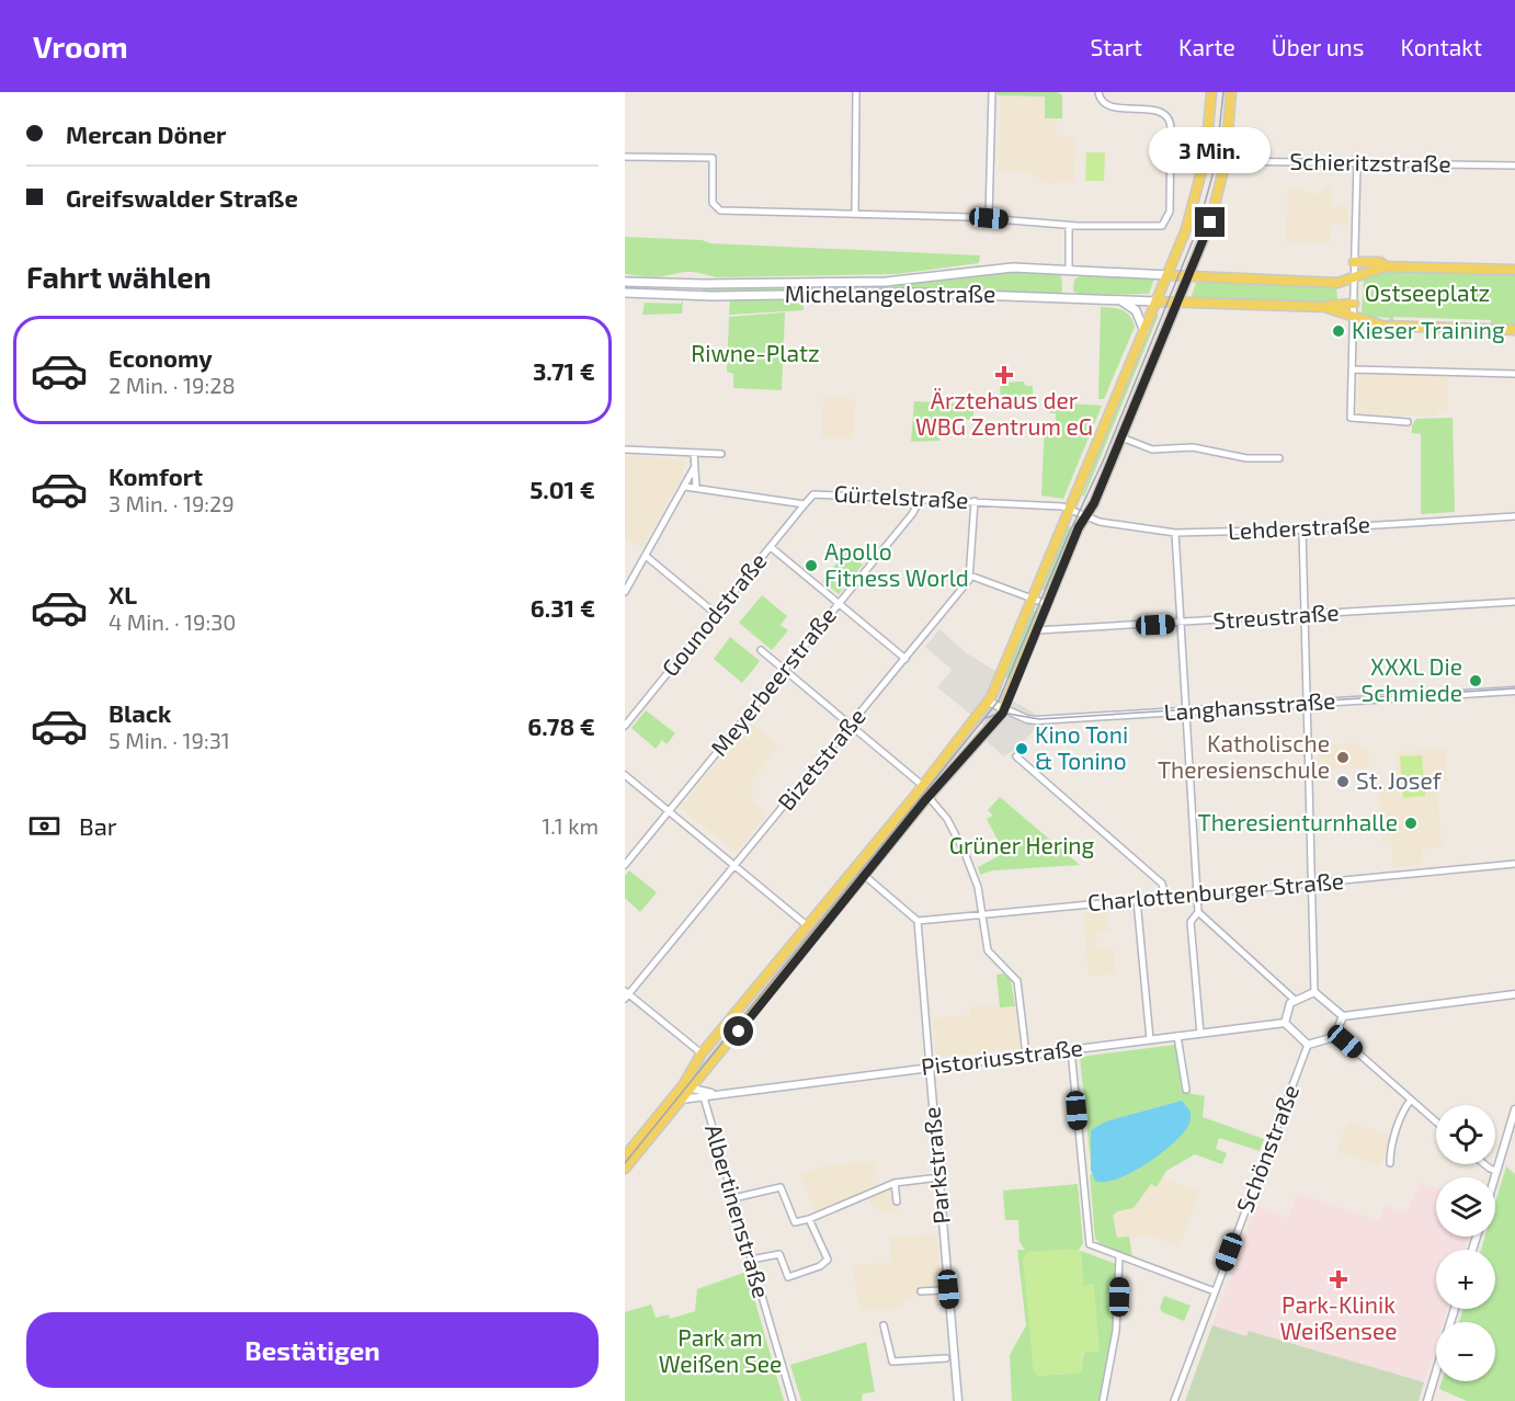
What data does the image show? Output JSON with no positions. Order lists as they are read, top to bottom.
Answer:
{
  "streets": {
    "main road": ["Michelangelostraße"],
    "street": [
      "Schieritzstraße",
      "Gürtelstraße",
      "Lehderstraße",
      "Gounodstraße",
      "Streustraße",
      "Meyerbeerstraße",
      "Langhansstraße",
      "Bizetstraße",
      "Charlottenburger Straße",
      "Pistoriusstraße",
      "Schönstraße",
      "Parkstraße",
      "Albertinenstraße"
    ]
  },
  "crossings": [
    ["Gürtelstraße", "Lehderstraße"],
    ["Gürtelstraße", "Gounodstraße"],
    ["Gürtelstraße", "Meyerbeerstraße"],
    ["Charlottenburger Straße", "Parkstraße"],
    ["Pistoriusstraße", "Schönstraße"],
    ["Pistoriusstraße", "Parkstraße"],
    ["Pistoriusstraße", "Albertinenstraße"]
  ],
  "parks": [
    "Ostseeplatz",
    "Riwne-Platz",
    "Grüner Hering",
    "Park am Weißen See"
  ],
  "places": {
    "other": [
      "Kieser Training",
      "Apollo Fitness World",
      "XXXL Die Schmiede",
      "Kino Toni & Tonino",
      "Katholische Theresienschule",
      "St. Josef",
      "Theresienturnhalle"
    ],
    "health": ["Ärztehaus der WBG Zentrum eG", "Park-Klinik Weißensee"]
  },
  "page": {
    "header": "Vroom",
    "nav": [
      "Start",
      "Karte",
      "Über uns",
      "Kontakt"
    ],
    "banner": ["Mercan Döner", "Greifswalder Straße"],
    "bubble": "3 Min.",
    "heading": "Fahrt wählen",
    "list": [
      {
        "name": "Economy",
        "note": "2 Min. · 19:28",
        "value": "3.71 €"
      },
      {
        "name": "Komfort",
        "note": "3 Min. · 19:29",
        "value": "5.01 €"
      },
      {
        "name": "XL",
        "note": "4 Min. · 19:30",
        "value": "6.31 €"
      },
      {
        "name": "Black",
        "note": "5 Min. · 19:31",
        "value": "6.78 €"
      }
    ],
    "pay": ["Bar", "1.1 km"],
    "map_buttons": ["+", "−"],
    "buttons": "Bestätigen"
  }
}
